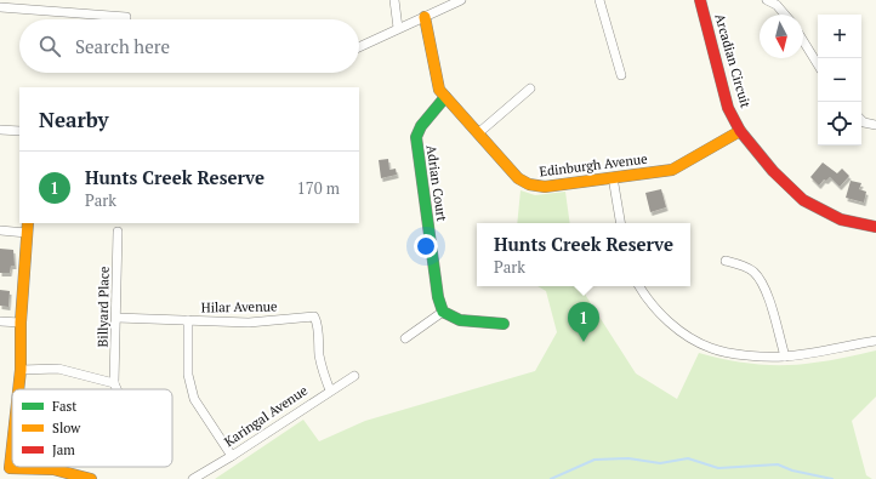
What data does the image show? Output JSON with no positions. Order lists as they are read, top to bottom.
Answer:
{
  "streets": {
    "street": [
      "Arcadian Circuit",
      "Edinburgh Avenue",
      "Adrian Court",
      "Billyard Place",
      "Hilar Avenue",
      "Karingal Avenue"
    ]
  },
  "crossings": [
    ["Arcadian Circuit", "Edinburgh Avenue"],
    ["Edinburgh Avenue", "Adrian Court"],
    ["Billyard Place", "Hilar Avenue"],
    ["Hilar Avenue", "Karingal Avenue"]
  ],
  "legend": ["Fast", "Slow", "Jam"],
  "north": "bottom",
  "page": {
    "map_buttons": ["+", "−"],
    "search": "Search here",
    "heading": "Nearby",
    "list": [
      {
        "mark": "1",
        "name": "Hunts Creek Reserve",
        "note": "Park",
        "value": "170 m"
      }
    ],
    "popup": ["Hunts Creek Reserve", "Park"],
    "pins": "1"
  }
}
